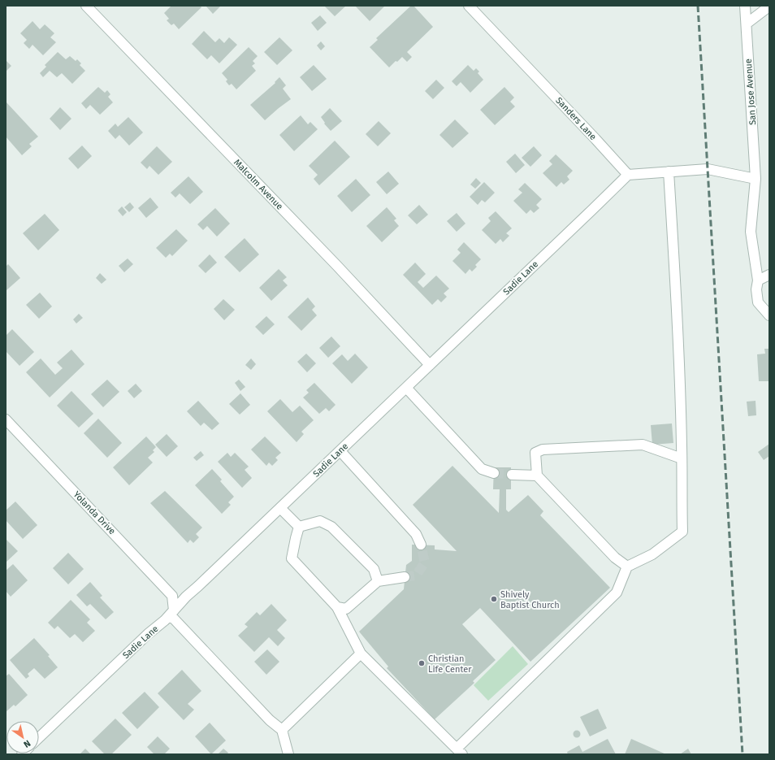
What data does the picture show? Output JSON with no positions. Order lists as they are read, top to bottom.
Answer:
{
  "streets": {
    "street": [
      "San Jose Avenue",
      "Sanders Lane",
      "Malcolm Avenue",
      "Sadie Lane",
      "Yolanda Drive"
    ]
  },
  "crossings": [
    ["Sanders Lane", "Sadie Lane"],
    ["Malcolm Avenue", "Sadie Lane"],
    ["Sadie Lane", "Yolanda Drive"]
  ],
  "places": ["Shively Baptist Church", "Christian Life Center"],
  "north": "bottom right"
}
